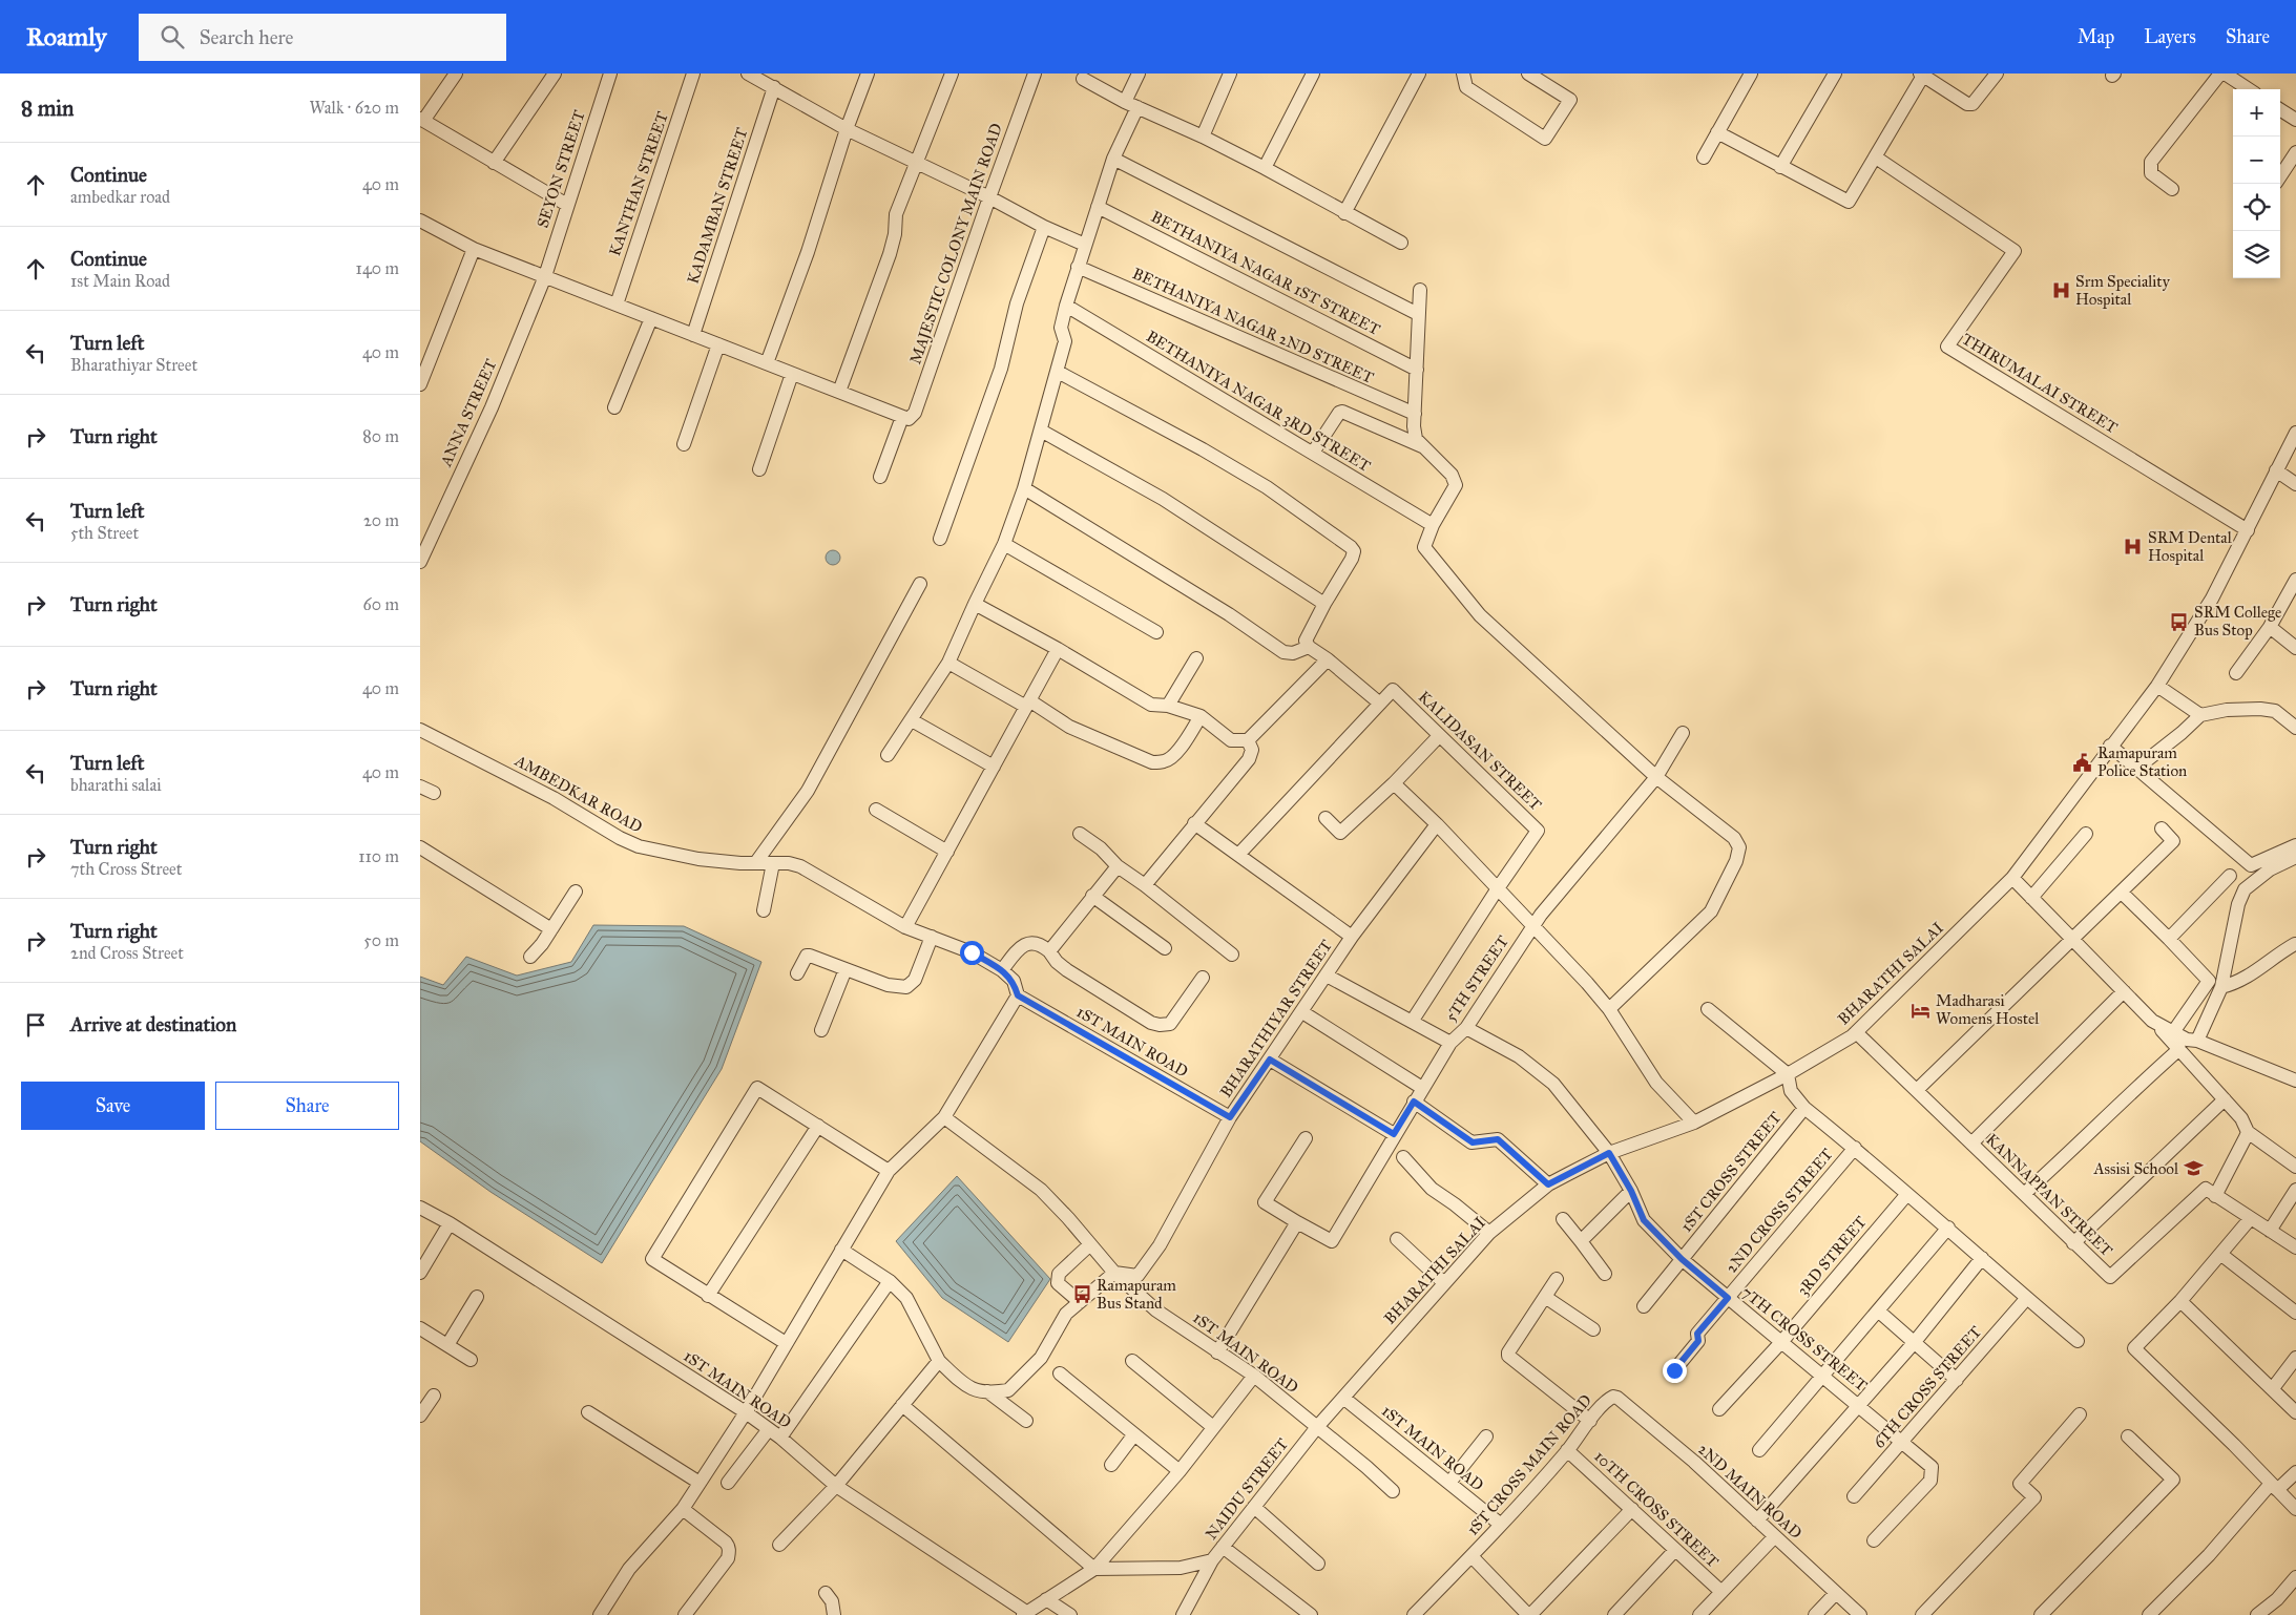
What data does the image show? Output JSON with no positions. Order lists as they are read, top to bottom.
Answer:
{
  "streets": {
    "street": [
      "SEYON STREET",
      "KANTHAN STREET",
      "KADAMBAN STREET",
      "MAJESTIC COLONY MAIN ROAD",
      "BETHANIYA NAGAR 1ST STREET",
      "BETHANIYA NAGAR 2ND STREET",
      "THIRUMALAI STREET",
      "BETHANIYA NAGAR 3RD STREET",
      "ANNA STREET",
      "KALIDASAN STREET",
      "AMBEDKAR ROAD",
      "BHARATHI SALAI",
      "5TH STREET",
      "BHARATHIYAR STREET",
      "1ST MAIN ROAD",
      "1ST CROSS STREET",
      "KANNAPPAN STREET",
      "2ND CROSS STREET",
      "3RD STREET",
      "7TH CROSS STREET",
      "6TH CROSS STREET",
      "1ST CROSS MAIN ROAD",
      "NAIDU STREET",
      "2ND MAIN ROAD",
      "10TH CROSS STREET"
    ]
  },
  "crossings": [
    ["SEYON STREET", "ANNA STREET"],
    ["THIRUMALAI STREET", "BHARATHI SALAI"],
    ["AMBEDKAR ROAD", "1ST MAIN ROAD"],
    ["BHARATHI SALAI", "1ST MAIN ROAD"],
    ["BHARATHI SALAI", "KANNAPPAN STREET"],
    ["BHARATHI SALAI", "7TH CROSS STREET"],
    ["BHARATHI SALAI", "NAIDU STREET"],
    ["5TH STREET", "7TH CROSS STREET"],
    ["BHARATHIYAR STREET", "1ST MAIN ROAD"],
    ["1ST MAIN ROAD", "1ST CROSS MAIN ROAD"],
    ["1ST MAIN ROAD", "NAIDU STREET"],
    ["1ST CROSS STREET", "7TH CROSS STREET"],
    ["2ND CROSS STREET", "7TH CROSS STREET"],
    ["3RD STREET", "7TH CROSS STREET"],
    ["7TH CROSS STREET", "6TH CROSS STREET"],
    ["1ST CROSS MAIN ROAD", "2ND MAIN ROAD"],
    ["1ST CROSS MAIN ROAD", "10TH CROSS STREET"]
  ],
  "places": {
    "hospital": ["Srm Speciality Hospital", "SRM Dental Hospital"],
    "bus stop": ["SRM College Bus Stop", "Ramapuram Bus Stand"],
    "public building": ["Ramapuram Police Station"],
    "hotel": ["Madharasi Womens Hostel"],
    "school or university": ["Assisi School"]
  },
  "page": {
    "header": "Roamly",
    "search": "Search here",
    "nav": ["Map", "Layers", "Share"],
    "heading": ["8 min", "Walk · 620 m"],
    "map_buttons": ["+", "−"],
    "list": [
      ["Continue", "ambedkar road", "40 m"],
      ["Continue", "1st Main Road", "140 m"],
      ["Turn left", "Bharathiyar Street", "40 m"],
      ["Turn right", "80 m"],
      ["Turn left", "5th Street", "20 m"],
      ["Turn right", "60 m"],
      ["Turn right", "40 m"],
      ["Turn left", "bharathi salai", "40 m"],
      ["Turn right", "7th Cross Street", "110 m"],
      ["Turn right", "2nd Cross Street", "50 m"],
      "Arrive at destination"
    ],
    "buttons": ["Save", "Share"]
  }
}
